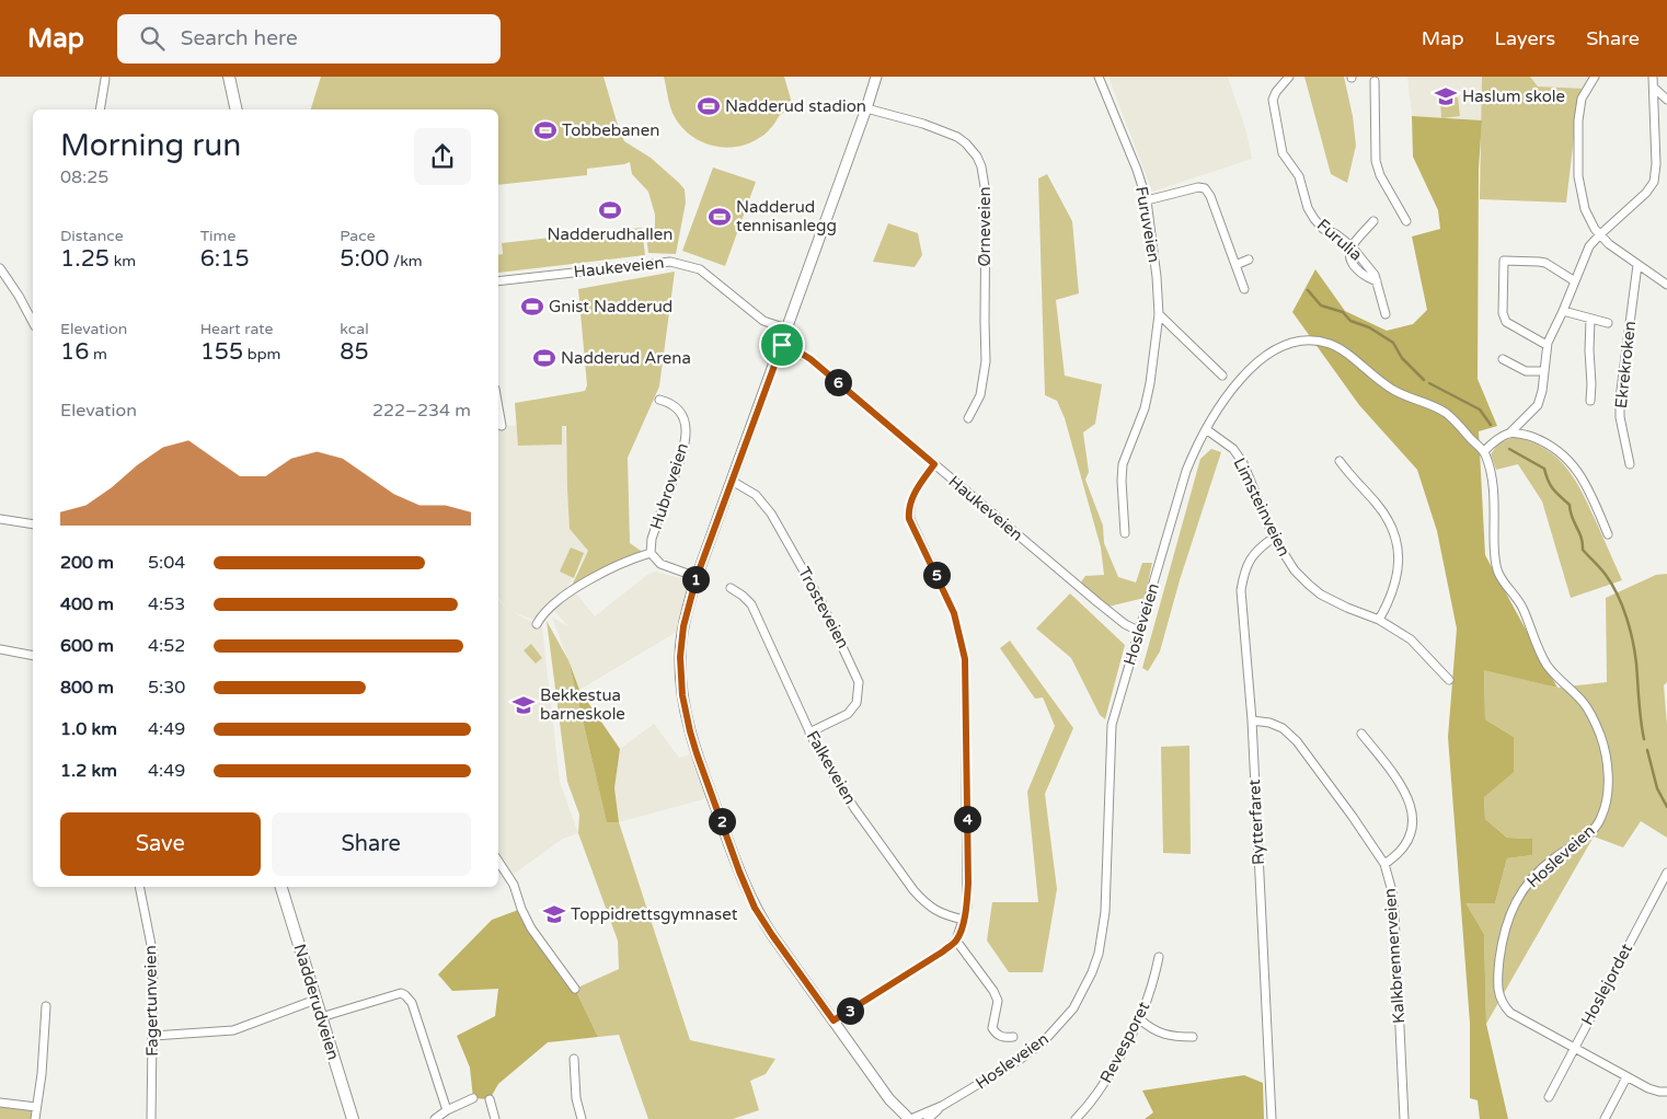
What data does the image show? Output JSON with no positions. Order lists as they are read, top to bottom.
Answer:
{
  "streets": {
    "main road": ["Nadderudveien"],
    "street": [
      "Furuveien",
      "Ørneveien",
      "Furulia",
      "Haukeveien",
      "Ekrekroken",
      "Hubroveien",
      "Limsteinveien",
      "Trosteveien",
      "Hosleveien",
      "Falkeveien",
      "Rytterfaret",
      "Kalkbrennerveien",
      "Hoslejordet",
      "Fagertunveien",
      "Revesporet"
    ]
  },
  "crossings": [
    ["Haukeveien", "Hosleveien"],
    ["Limsteinveien", "Hosleveien"],
    ["Limsteinveien", "Rytterfaret"],
    ["Trosteveien", "Falkeveien"],
    ["Hosleveien", "Hoslejordet"],
    ["Rytterfaret", "Kalkbrennerveien"]
  ],
  "places": {
    "school or university": ["Haslum skole", "Bekkestua barneskole", "Toppidrettsgymnaset"],
    "sports": [
      "Nadderud stadion",
      "Tobbebanen",
      "Nadderudhallen",
      "Nadderud tennisanlegg",
      "Gnist Nadderud",
      "Nadderud Arena"
    ]
  },
  "page": {
    "header": "Map",
    "search": "Search here",
    "nav": ["Map", "Layers", "Share"],
    "heading": ["Morning run", "08:25"],
    "stats": [
      ["Distance", "1.25 km"],
      ["Time", "6:15"],
      ["Pace", "5:00 /km"],
      ["Elevation", "16 m"],
      ["Heart rate", "155 bpm"],
      ["kcal", "85"]
    ],
    "pins": [
      "6",
      "5",
      "1",
      "4",
      "2",
      "3"
    ],
    "chart": ["Elevation", "222–234 m"],
    "list": [
      {
        "name": "200 m",
        "note": "5:04"
      },
      {
        "name": "400 m",
        "note": "4:53"
      },
      {
        "name": "600 m",
        "note": "4:52"
      },
      {
        "name": "800 m",
        "note": "5:30"
      },
      {
        "name": "1.0 km",
        "note": "4:49"
      },
      {
        "name": "1.2 km",
        "note": "4:49"
      }
    ],
    "buttons": ["Save", "Share"]
  }
}
